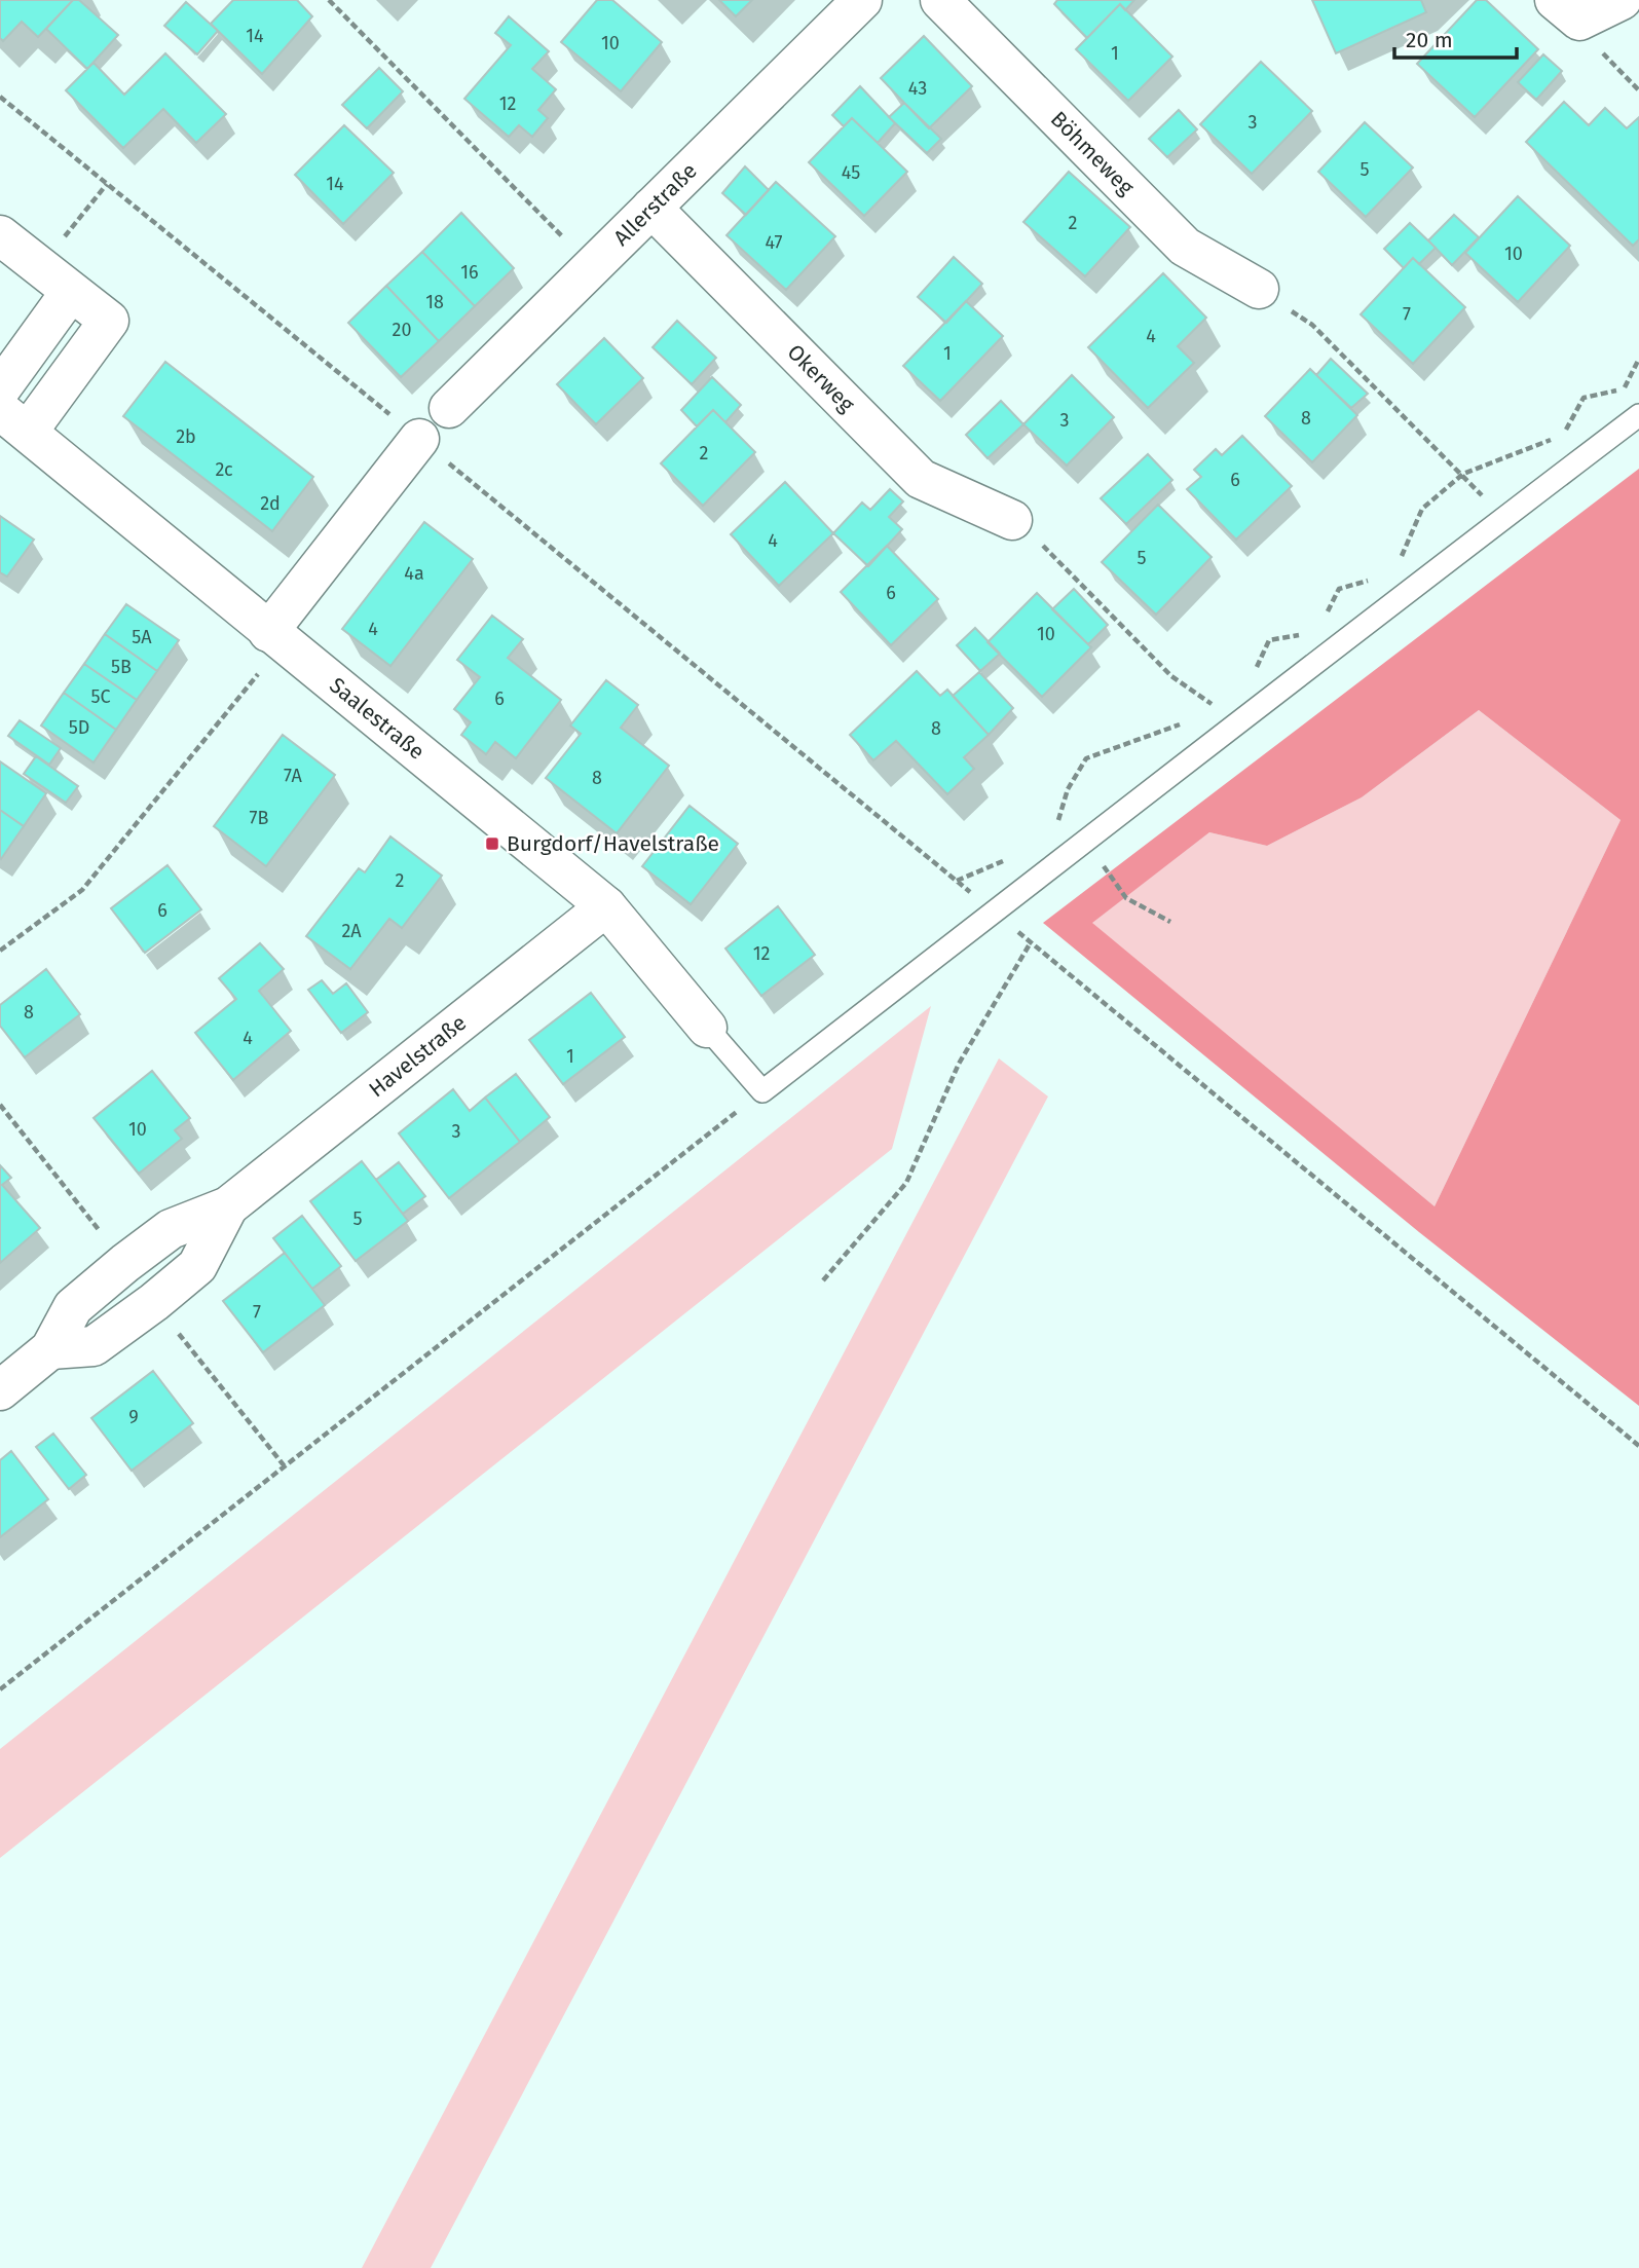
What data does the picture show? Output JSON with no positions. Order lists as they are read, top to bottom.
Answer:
{
  "streets": {
    "street": [
      "Böhmeweg",
      "Allerstraße",
      "Okerweg",
      "Saalestraße",
      "Havelstraße"
    ]
  },
  "crossings": [
    ["Allerstraße", "Okerweg"],
    ["Saalestraße", "Havelstraße"]
  ],
  "places": {
    "transit": ["Burgdorf/Havelstraße"]
  },
  "house_numbers": [
    "14",
    "10",
    "1",
    "43",
    "12",
    "3",
    "5",
    "45",
    "14",
    "2",
    "47",
    "10",
    "16",
    "18",
    "7",
    "20",
    "4",
    "1",
    "8",
    "3",
    "2b",
    "2",
    "2c",
    "6",
    "2d",
    "4",
    "5",
    "4a",
    "6",
    "4",
    "10",
    "5A",
    "5B",
    "5C",
    "6",
    "5D",
    "8",
    "7A",
    "8",
    "7B",
    "2",
    "6",
    "2A",
    "12",
    "8",
    "4",
    "1",
    "10",
    "3",
    "5",
    "7",
    "9"
  ],
  "scale_bar": "20 m"
}
